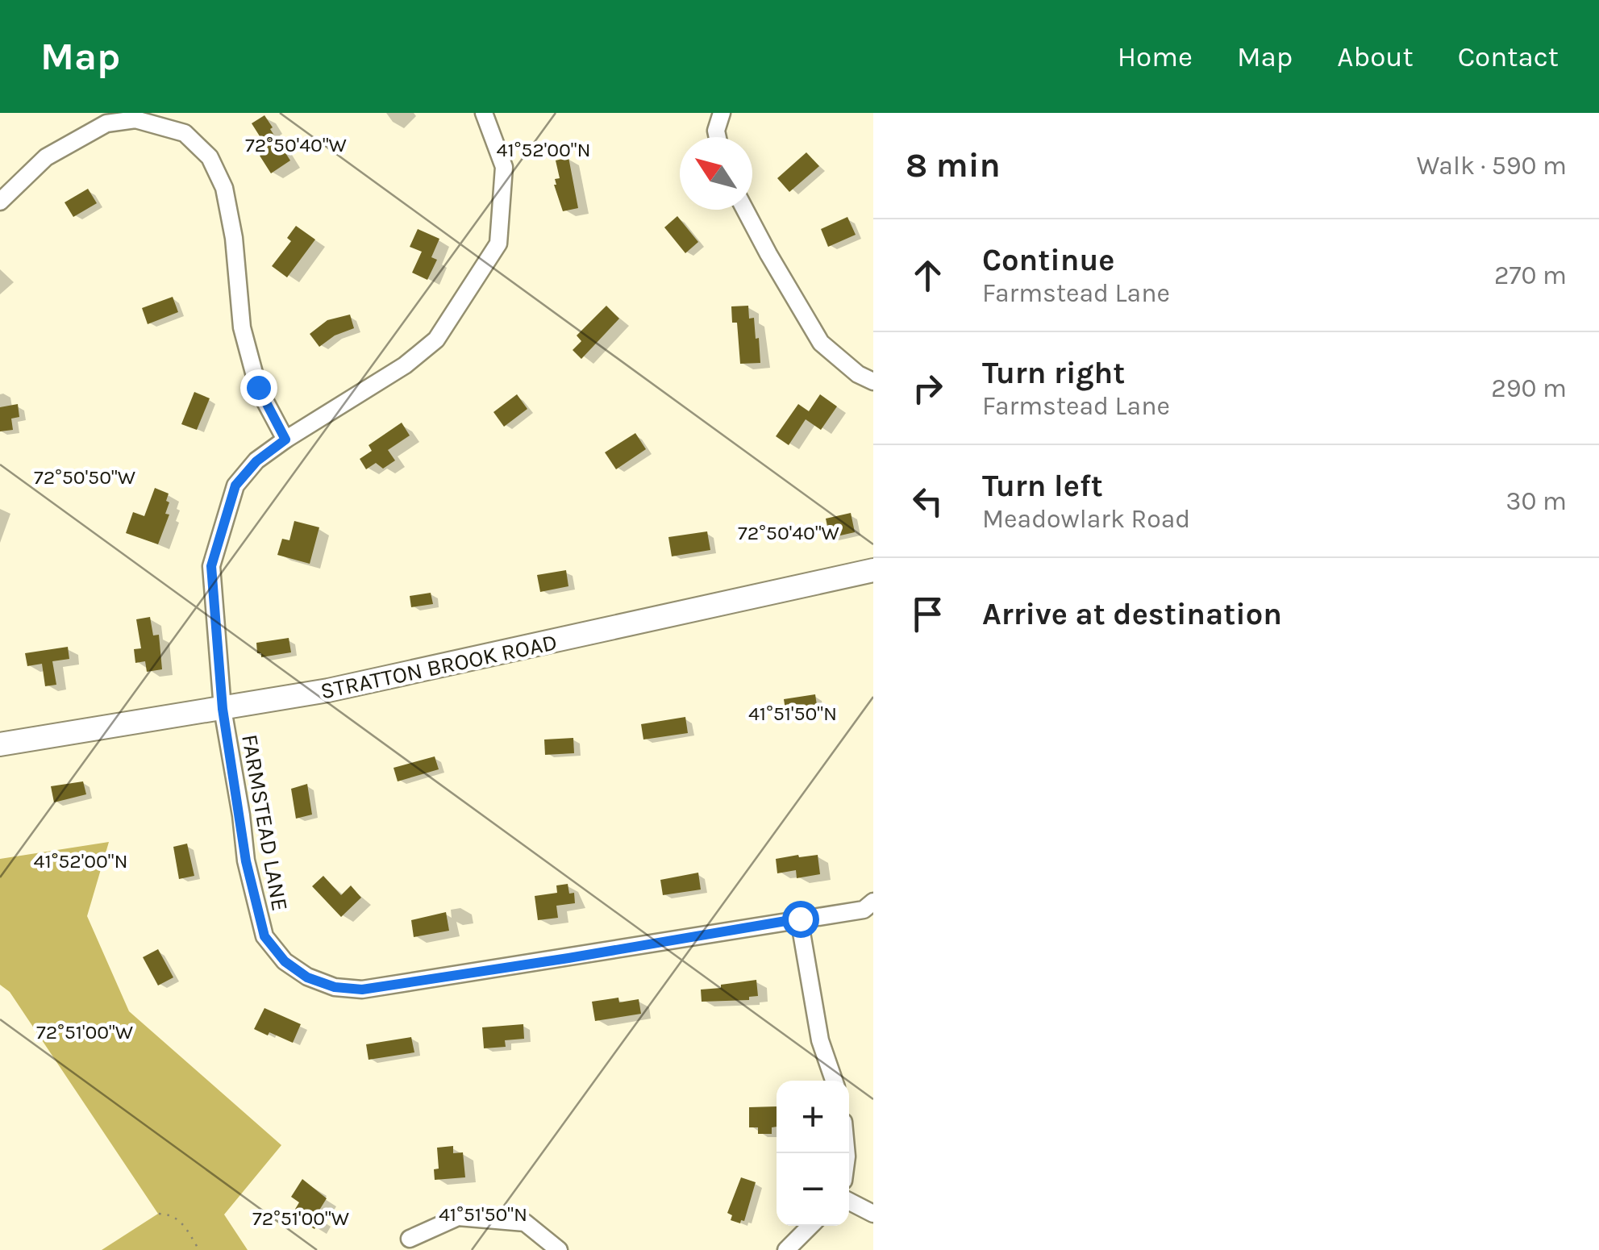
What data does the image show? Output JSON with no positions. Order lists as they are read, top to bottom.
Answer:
{
  "streets": {
    "street": ["STRATTON BROOK ROAD", "FARMSTEAD LANE"]
  },
  "crossings": [
    ["STRATTON BROOK ROAD", "FARMSTEAD LANE"]
  ],
  "north": "top left",
  "page": {
    "header": "Map",
    "nav": [
      "Home",
      "Map",
      "About",
      "Contact"
    ],
    "heading": ["8 min", "Walk · 590 m"],
    "list": [
      ["Continue", "Farmstead Lane", "270 m"],
      ["Turn right", "Farmstead Lane", "290 m"],
      ["Turn left", "Meadowlark Road", "30 m"],
      "Arrive at destination"
    ],
    "map_buttons": ["+", "−"]
  },
  "coordinates": [
    "72°50'40\"W",
    "41°52'00\"N",
    "72°50'50\"W",
    "41°51'50\"N",
    "72°51'00\"W"
  ]
}
